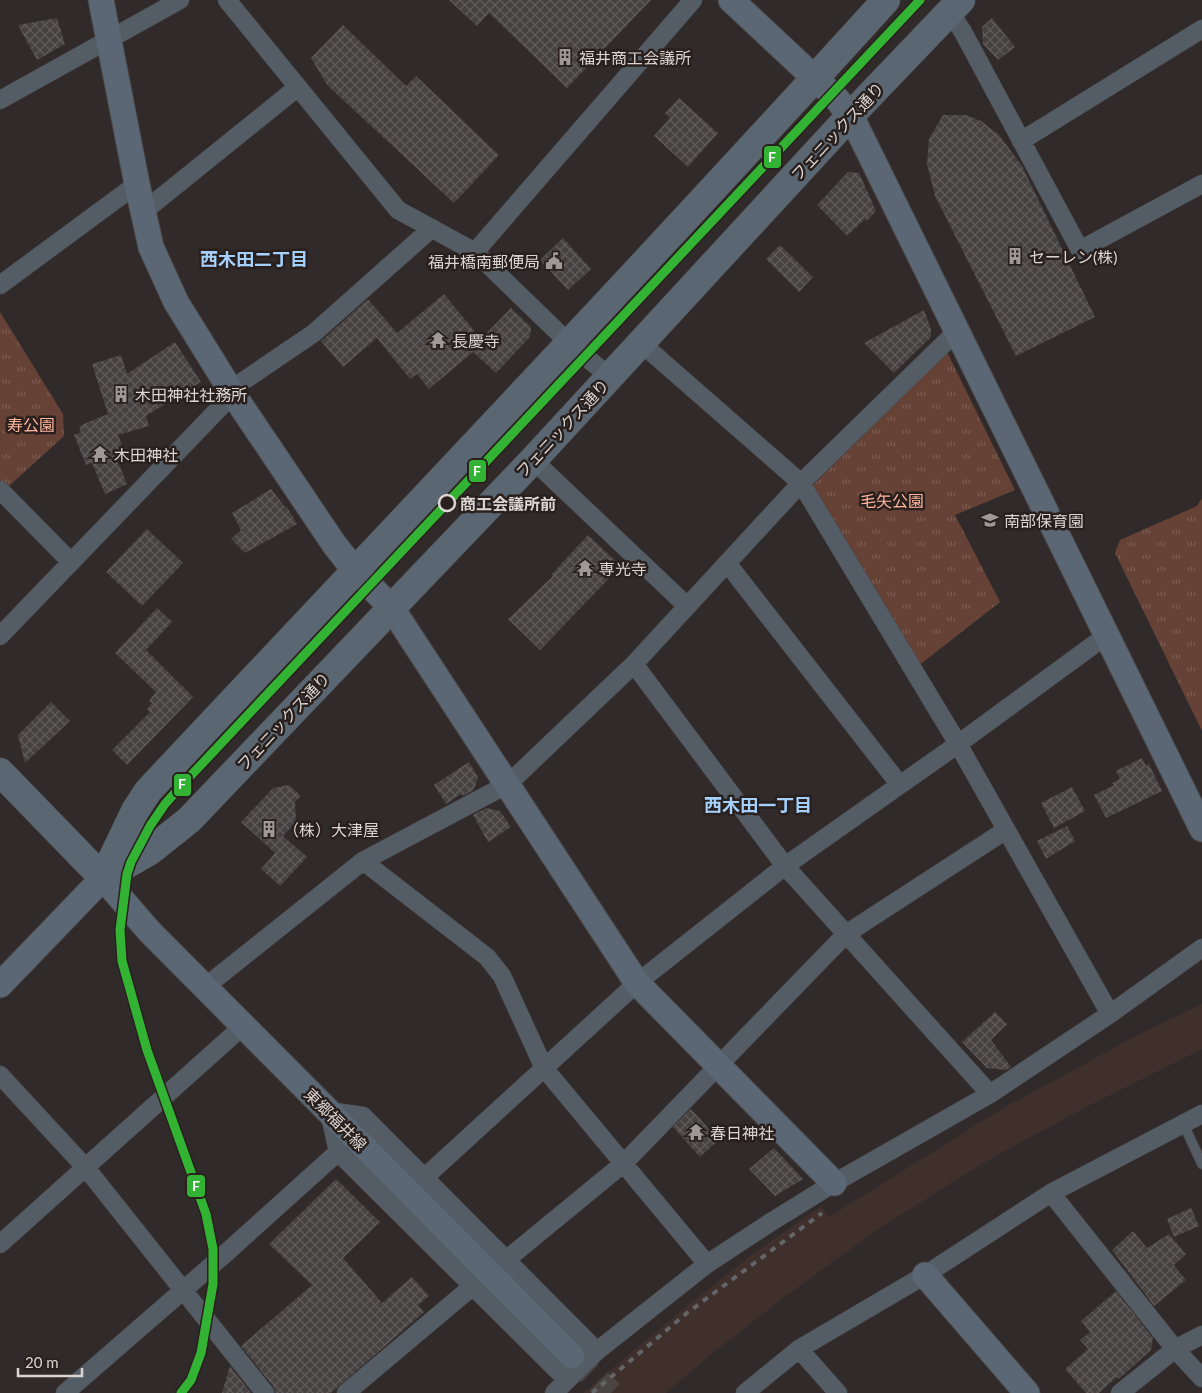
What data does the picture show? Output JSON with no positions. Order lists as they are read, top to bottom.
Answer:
{
  "streets": {
    "main road": ["フェニックス通り"],
    "street": ["東郷福井線"]
  },
  "crossings": [
    ["フェニックス通り", "東郷福井線"]
  ],
  "districts": ["西木田二丁目", "西木田一丁目"],
  "parks": ["寿公園", "毛矢公園"],
  "places": {
    "building": [
      "福井商工会議所",
      "セーレン(株)",
      "木田神社社務所",
      "（株）大津屋"
    ],
    "public building": ["福井橋南郵便局"],
    "temple": [
      "長慶寺",
      "木田神社",
      "専光寺",
      "春日神社"
    ],
    "other": ["商工会議所前"],
    "school or university": ["南部保育園"]
  },
  "lines": ["transit line F"],
  "scale_bar": "20 m"
}
